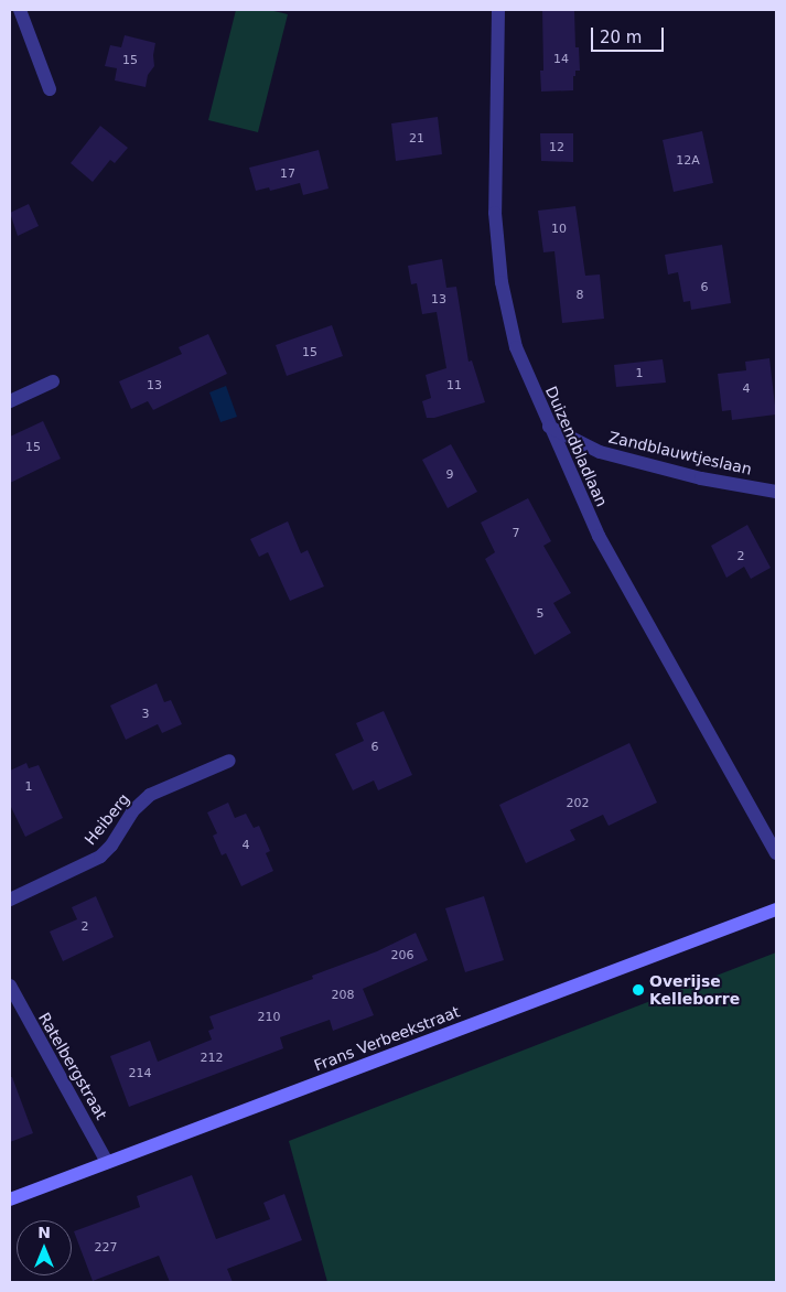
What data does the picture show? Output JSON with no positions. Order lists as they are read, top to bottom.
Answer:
{
  "streets": {
    "main road": ["Frans Verbeekstraat"],
    "street": [
      "Duizendbladlaan",
      "Zandblauwtjeslaan",
      "Heiberg",
      "Ratelbergstraat"
    ]
  },
  "crossings": [
    ["Duizendbladlaan", "Zandblauwtjeslaan"],
    ["Frans Verbeekstraat", "Ratelbergstraat"]
  ],
  "places": ["Overijse Kelleborre"],
  "house_numbers": [
    "14",
    "15",
    "21",
    "12",
    "12A",
    "17",
    "10",
    "6",
    "8",
    "13",
    "15",
    "1",
    "13",
    "11",
    "4",
    "15",
    "9",
    "7",
    "2",
    "5",
    "3",
    "6",
    "1",
    "202",
    "4",
    "2",
    "206",
    "208",
    "210",
    "212",
    "214",
    "227"
  ],
  "scale_bar": "20 m",
  "north": "top"
}
